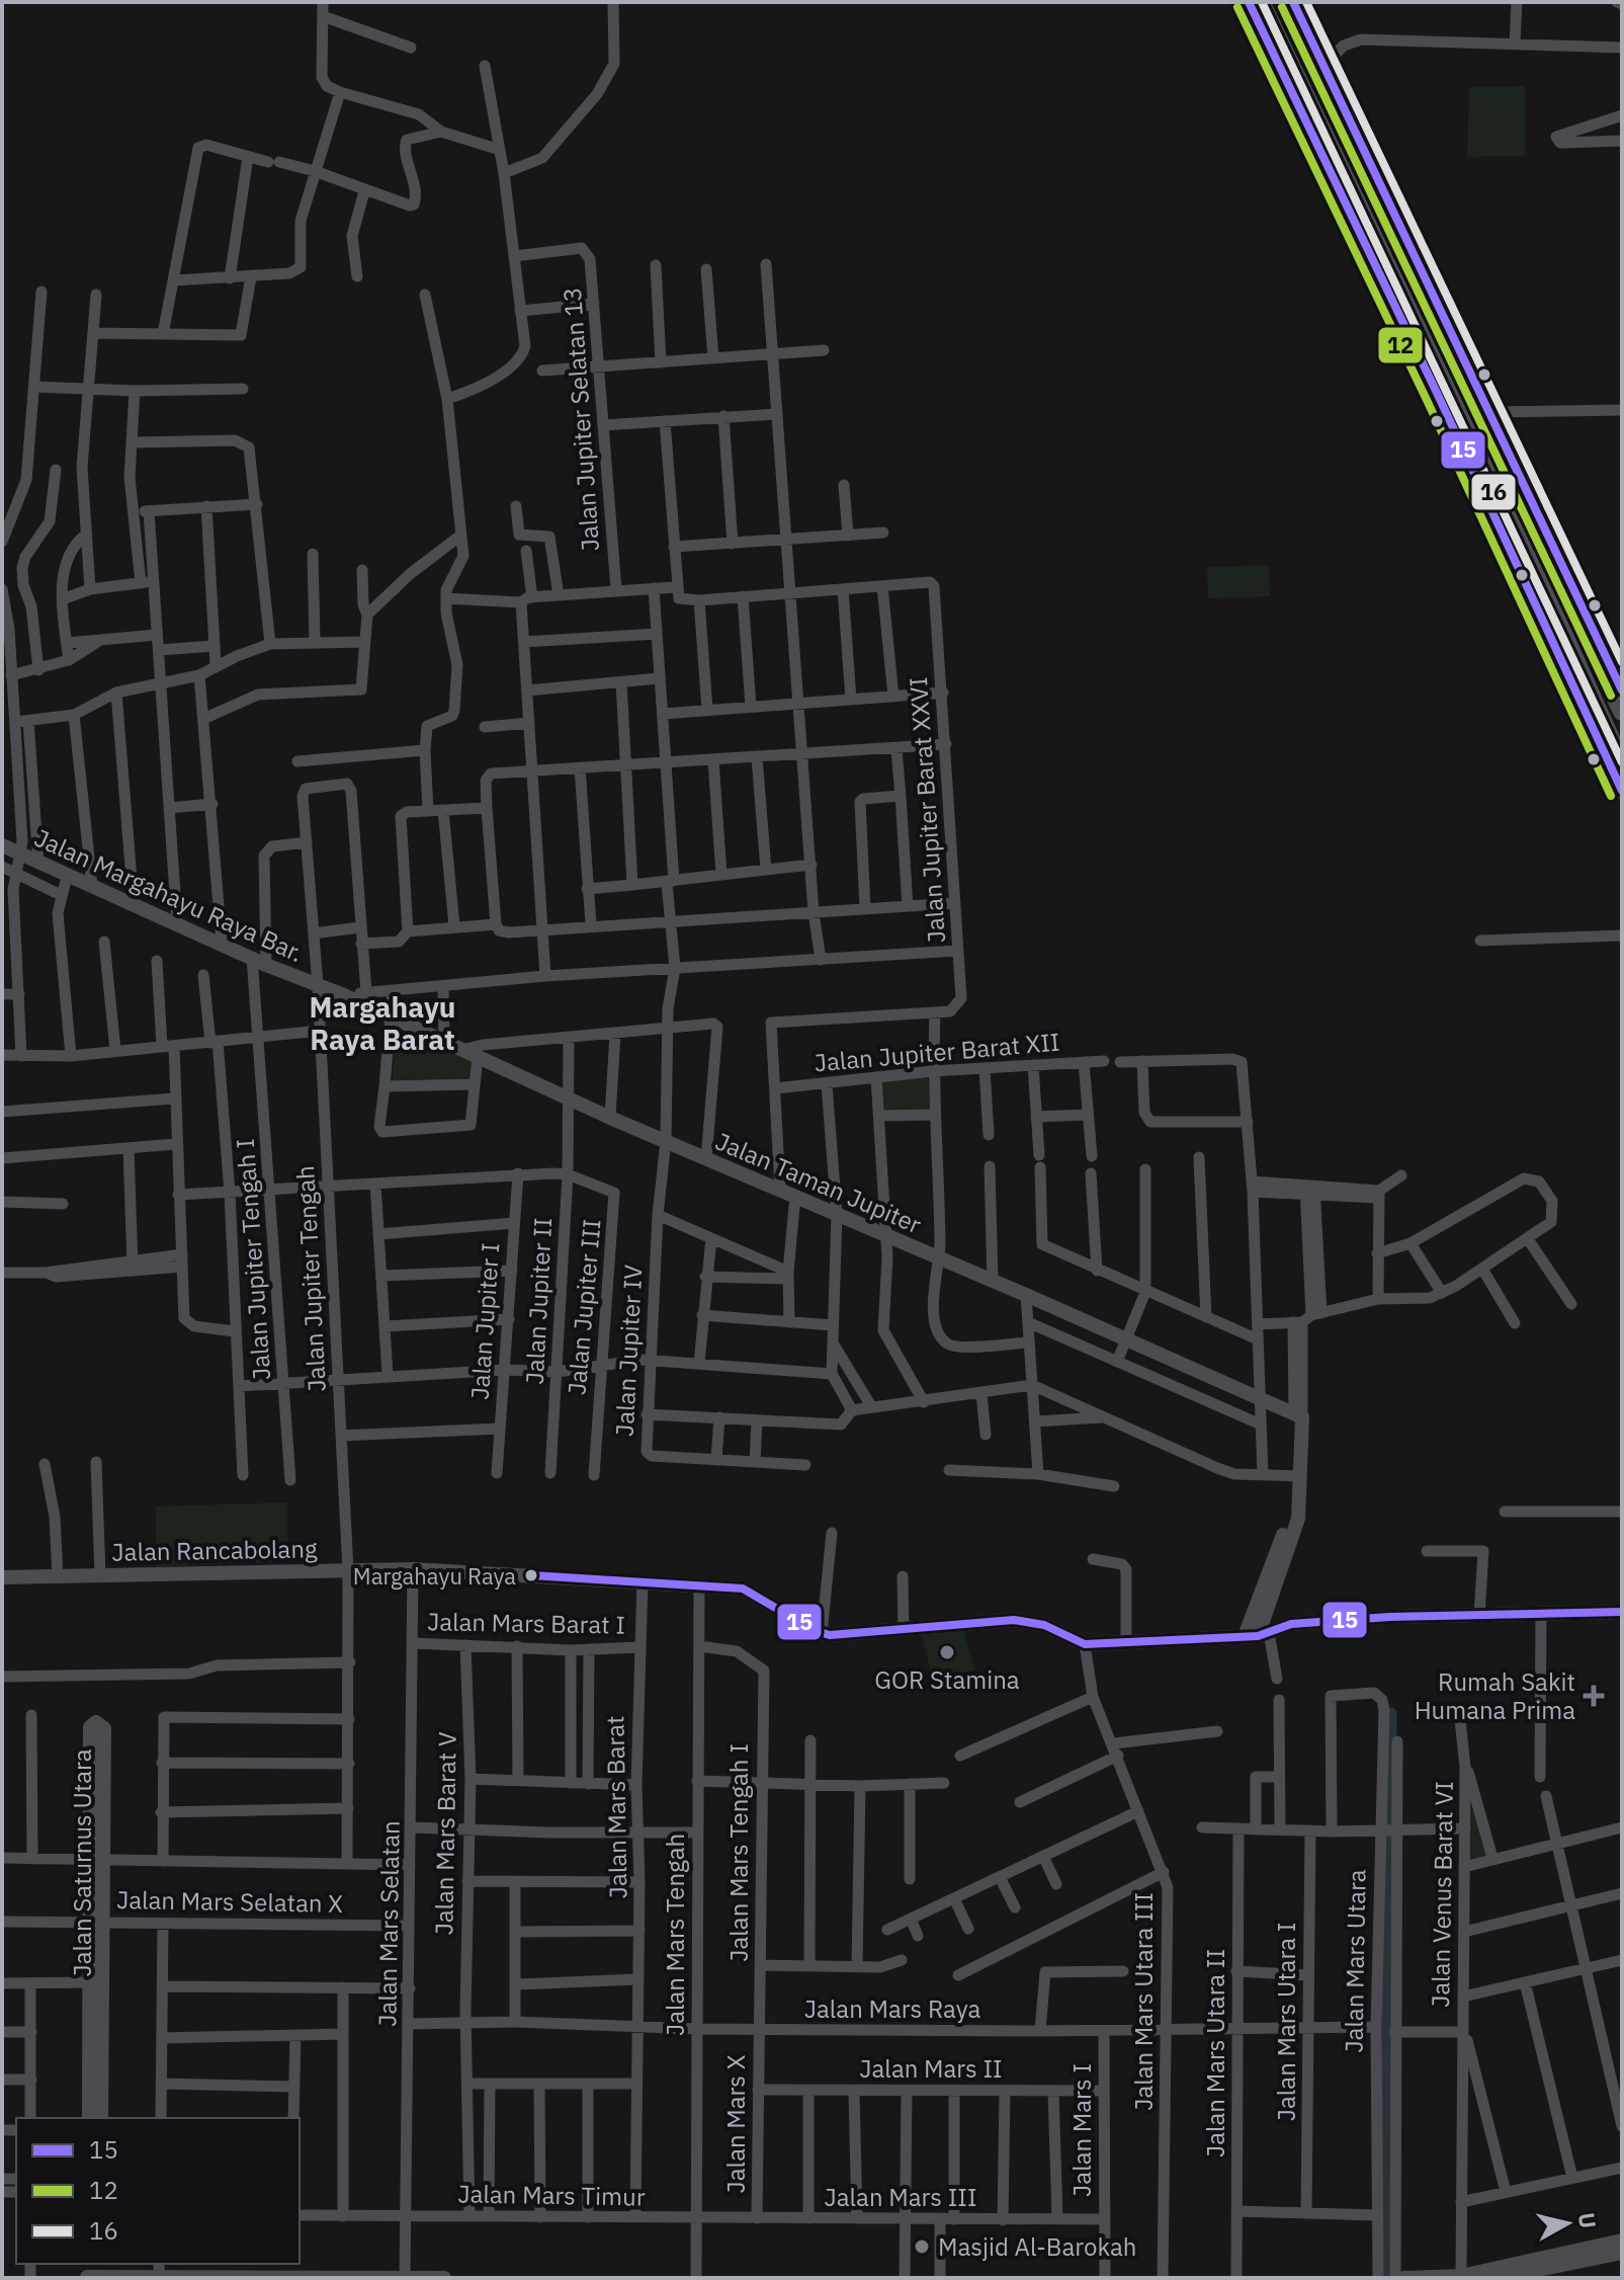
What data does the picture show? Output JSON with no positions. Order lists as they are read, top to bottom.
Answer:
{
  "streets": {
    "street": [
      "Jalan Jupiter Selatan 13",
      "Jalan Jupiter Barat XXVI",
      "Jalan Margahayu Raya Bar.",
      "Jalan Jupiter Barat XII",
      "Jalan Taman Jupiter",
      "Jalan Jupiter Tengah I",
      "Jalan Jupiter Tengah",
      "Jalan Jupiter II",
      "Jalan Jupiter III",
      "Jalan Jupiter I",
      "Jalan Jupiter IV",
      "Jalan Rancabolang",
      "Jalan Mars Barat I",
      "Jalan Mars Barat",
      "Jalan Mars Barat V",
      "Jalan Mars Tengah I",
      "Jalan Saturnus Utara",
      "Jalan Venus Barat VI",
      "Jalan Mars Selatan X",
      "Jalan Mars Selatan",
      "Jalan Mars Tengah",
      "Jalan Mars Utara",
      "Jalan Mars Utara III",
      "Jalan Mars Raya",
      "Jalan Mars Utara I",
      "Jalan Mars Utara II",
      "Jalan Mars II",
      "Jalan Mars X",
      "Jalan Mars I",
      "Jalan Mars Timur",
      "Jalan Mars III"
    ]
  },
  "crossings": [
    ["Jalan Margahayu Raya Bar.", "Jalan Taman Jupiter"],
    ["Jalan Margahayu Raya Bar.", "Jalan Jupiter Tengah I"],
    ["Jalan Margahayu Raya Bar.", "Jalan Jupiter Tengah"],
    ["Jalan Taman Jupiter", "Jalan Jupiter Tengah"],
    ["Jalan Taman Jupiter", "Jalan Jupiter II"],
    ["Jalan Taman Jupiter", "Jalan Jupiter IV"],
    ["Jalan Jupiter Tengah", "Jalan Rancabolang"],
    ["Jalan Jupiter II", "Jalan Jupiter III"],
    ["Jalan Rancabolang", "Jalan Mars Barat"],
    ["Jalan Rancabolang", "Jalan Mars Selatan"],
    ["Jalan Rancabolang", "Jalan Mars Tengah"],
    ["Jalan Mars Barat I", "Jalan Mars Barat"],
    ["Jalan Mars Barat I", "Jalan Mars Barat V"],
    ["Jalan Mars Barat I", "Jalan Mars Selatan"],
    ["Jalan Mars Barat", "Jalan Mars Raya"],
    ["Jalan Mars Barat", "Jalan Mars Timur"],
    ["Jalan Mars Barat V", "Jalan Mars Raya"],
    ["Jalan Mars Barat V", "Jalan Mars Timur"],
    ["Jalan Mars Tengah I", "Jalan Mars Tengah"],
    ["Jalan Mars Tengah I", "Jalan Mars Raya"],
    ["Jalan Mars Tengah I", "Jalan Mars X"],
    ["Jalan Saturnus Utara", "Jalan Mars Selatan X"],
    ["Jalan Mars Selatan X", "Jalan Mars Selatan"],
    ["Jalan Mars Selatan", "Jalan Mars Raya"],
    ["Jalan Mars Selatan", "Jalan Mars Timur"],
    ["Jalan Mars Tengah", "Jalan Mars Raya"],
    ["Jalan Mars Tengah", "Jalan Mars Timur"],
    ["Jalan Mars Tengah", "Jalan Mars III"],
    ["Jalan Mars Utara", "Jalan Mars Raya"],
    ["Jalan Mars Utara III", "Jalan Mars Raya"],
    ["Jalan Mars Raya", "Jalan Mars Utara I"],
    ["Jalan Mars Raya", "Jalan Mars Utara II"],
    ["Jalan Mars Raya", "Jalan Mars X"],
    ["Jalan Mars Raya", "Jalan Mars I"],
    ["Jalan Mars II", "Jalan Mars X"],
    ["Jalan Mars II", "Jalan Mars I"],
    ["Jalan Mars X", "Jalan Mars III"],
    ["Jalan Mars I", "Jalan Mars III"],
    ["Jalan Mars Timur", "Jalan Mars III"]
  ],
  "districts": ["Margahayu Raya Barat"],
  "places": {
    "other": ["Margahayu Raya", "GOR Stamina", "Masjid Al-Barokah"],
    "health": ["Rumah Sakit Humana Prima"]
  },
  "lines": ["transit line 15", "transit line 16", "transit line 12"],
  "legend": ["15", "12", "16"],
  "north": "right"
}
